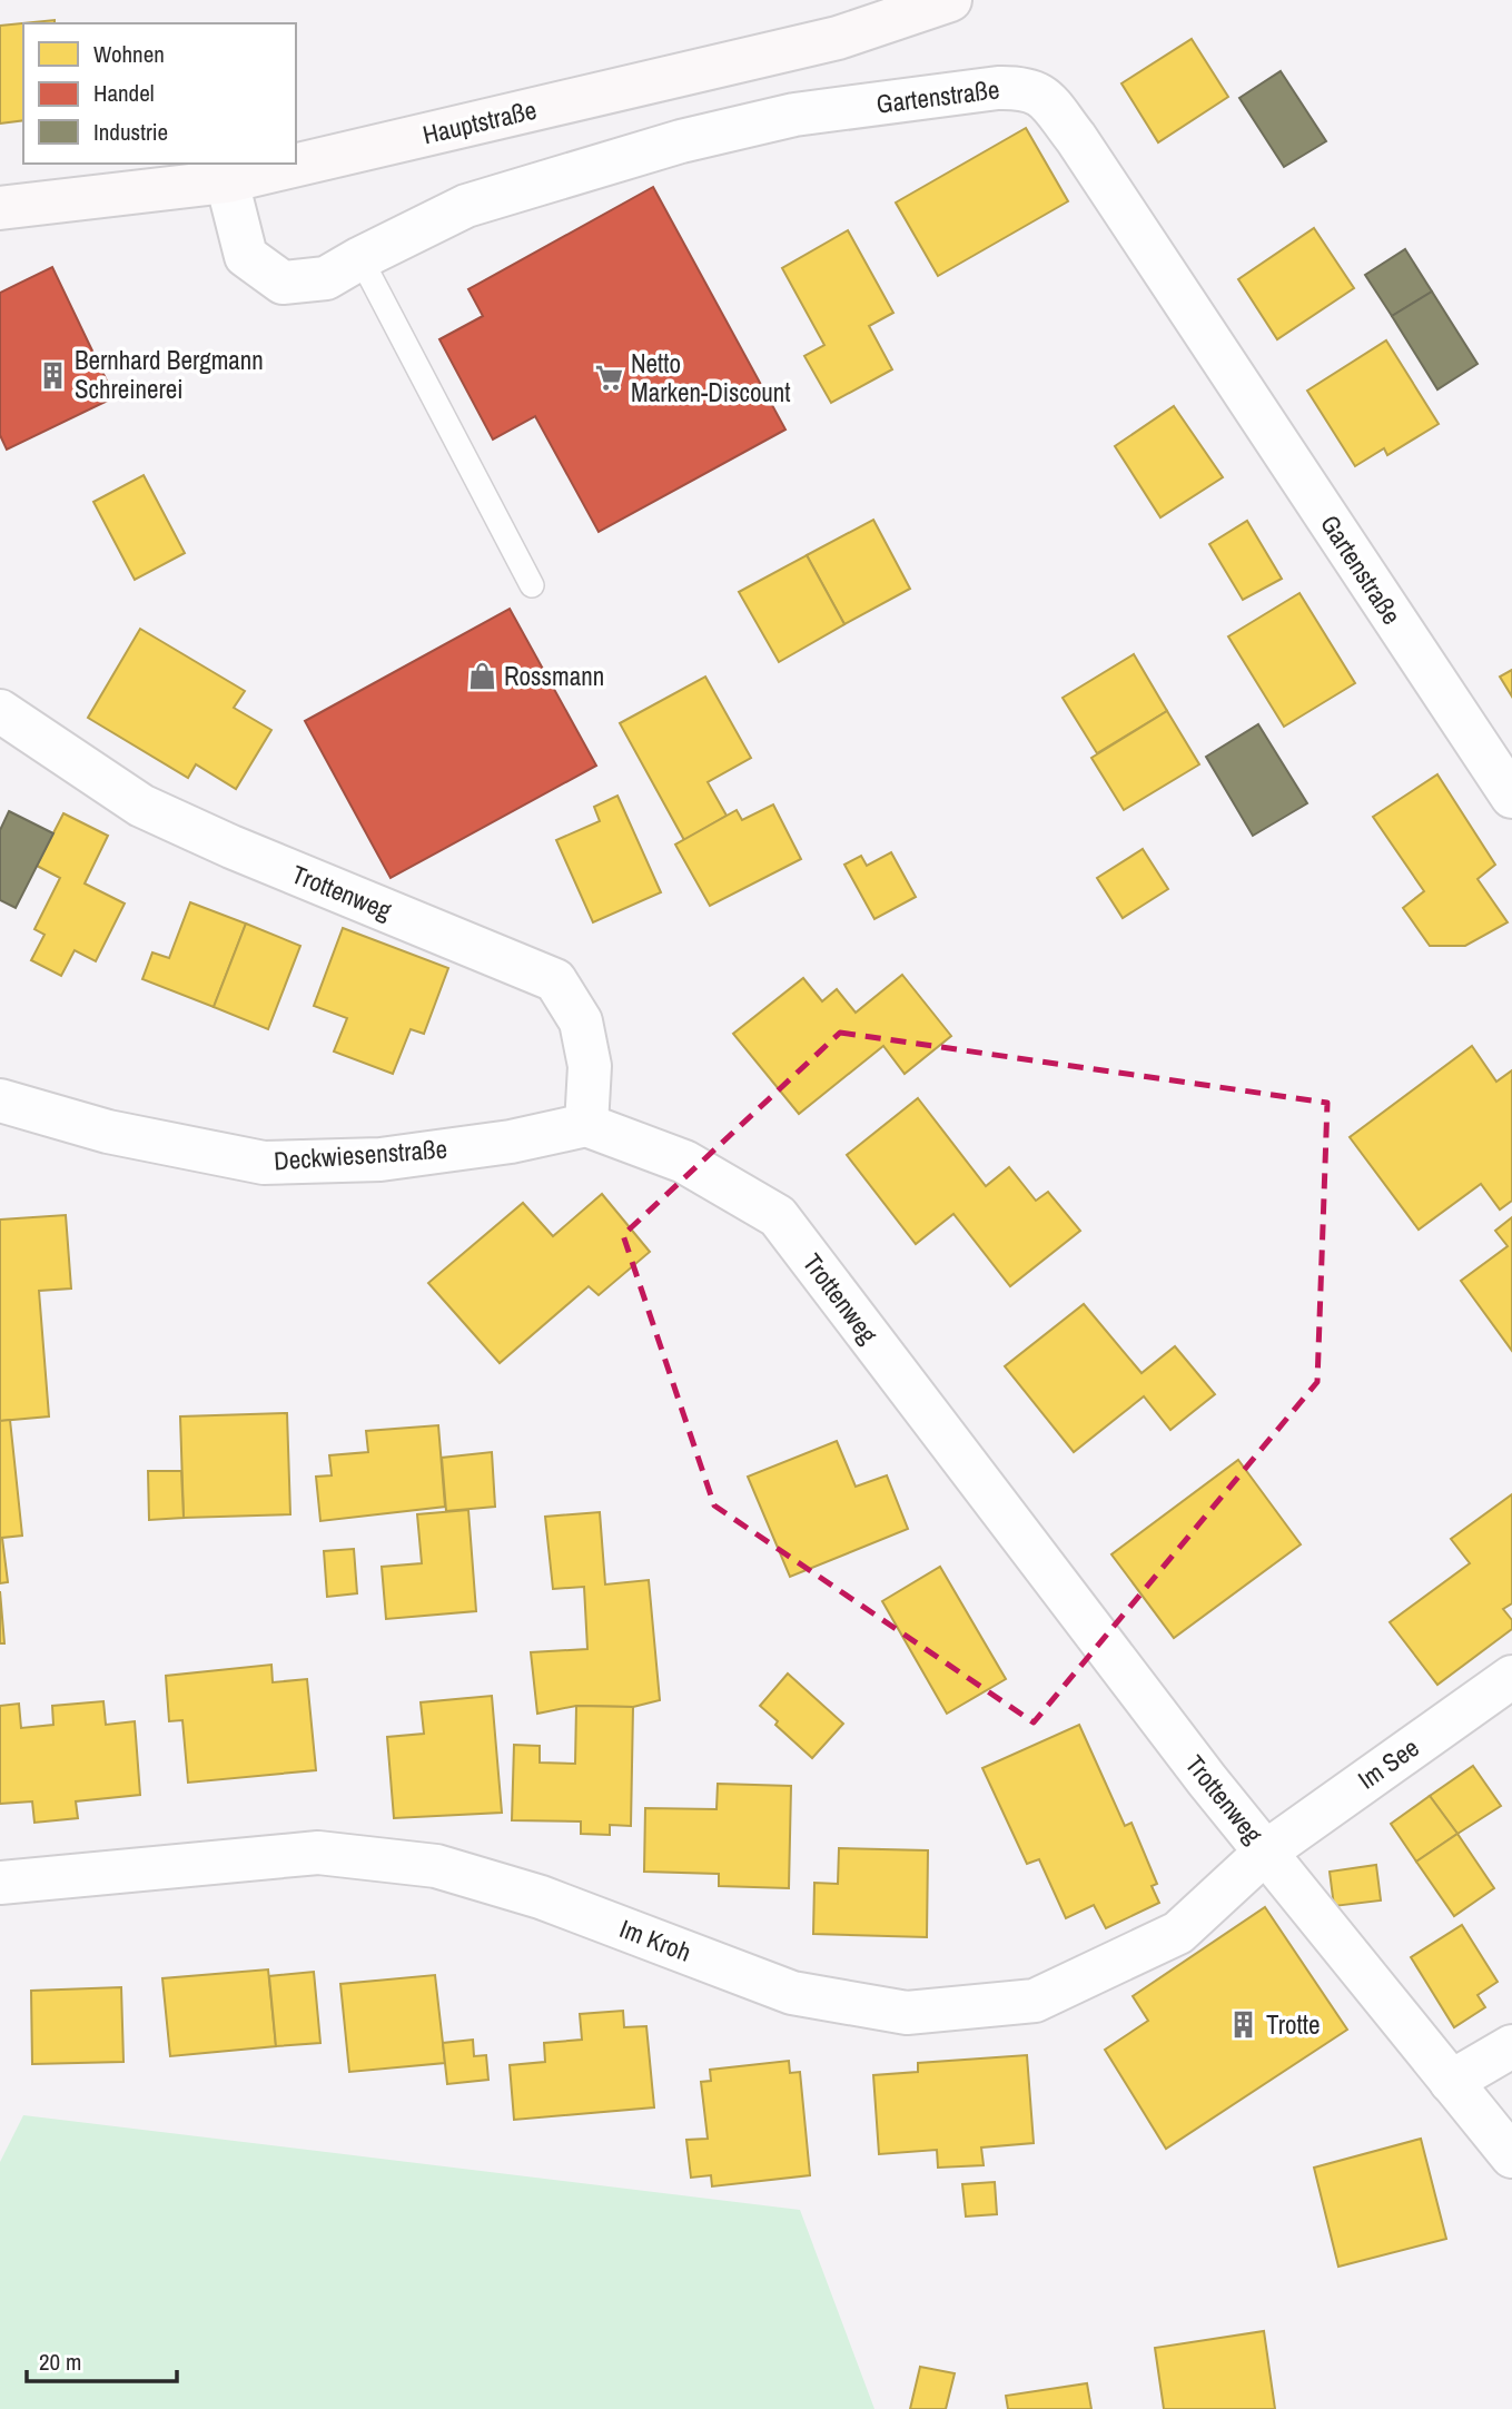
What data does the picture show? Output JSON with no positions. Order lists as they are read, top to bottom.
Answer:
{
  "streets": {
    "main road": ["Hauptstraße"],
    "street": [
      "Gartenstraße",
      "Trottenweg",
      "Deckwiesenstraße",
      "Im See",
      "Im Kroh"
    ]
  },
  "crossings": [
    ["Gartenstraße", "Hauptstraße"],
    ["Trottenweg", "Deckwiesenstraße"],
    ["Trottenweg", "Im See"],
    ["Trottenweg", "Im Kroh"],
    ["Im See", "Im Kroh"]
  ],
  "places": {
    "building": ["Bernhard Bergmann Schreinerei", "Trotte"],
    "supermarket": ["Netto Marken-Discount"],
    "shop": ["Rossmann"]
  },
  "legend": ["Wohnen", "Handel", "Industrie"],
  "scale_bar": "20 m"
}
